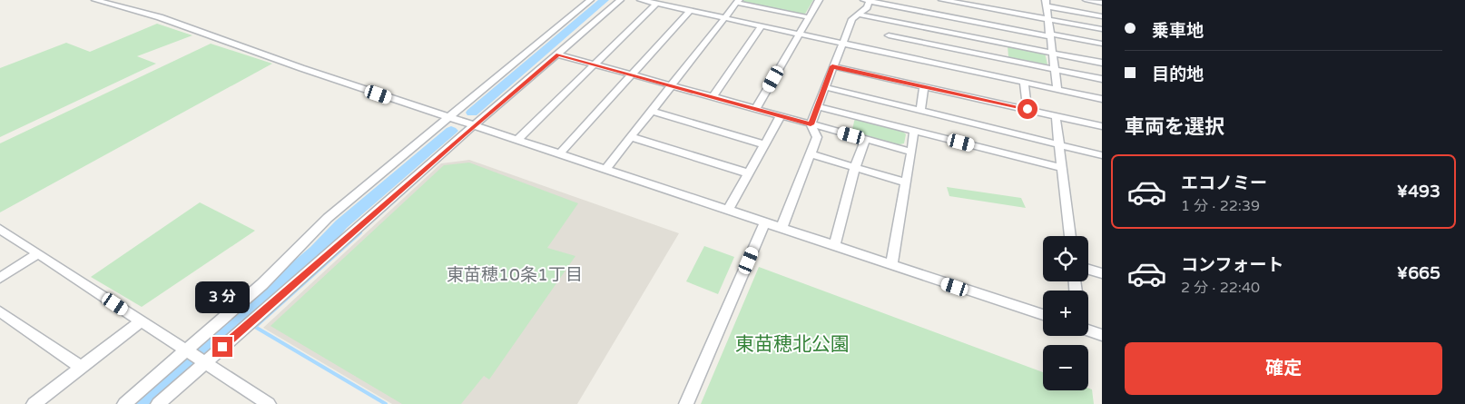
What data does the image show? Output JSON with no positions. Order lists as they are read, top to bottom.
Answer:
{
  "districts": ["東苗穂10条1丁目"],
  "parks": ["東苗穂北公園"],
  "page": {
    "banner": ["乗車地", "目的地"],
    "heading": "車両を選択",
    "list": [
      {
        "name": "エコノミー",
        "note": "1 分 · 22:39",
        "value": "¥493"
      },
      {
        "name": "コンフォート",
        "note": "2 分 · 22:40",
        "value": "¥665"
      }
    ],
    "map_buttons": ["+", "−"],
    "bubble": "3 分",
    "buttons": "確定"
  }
}
